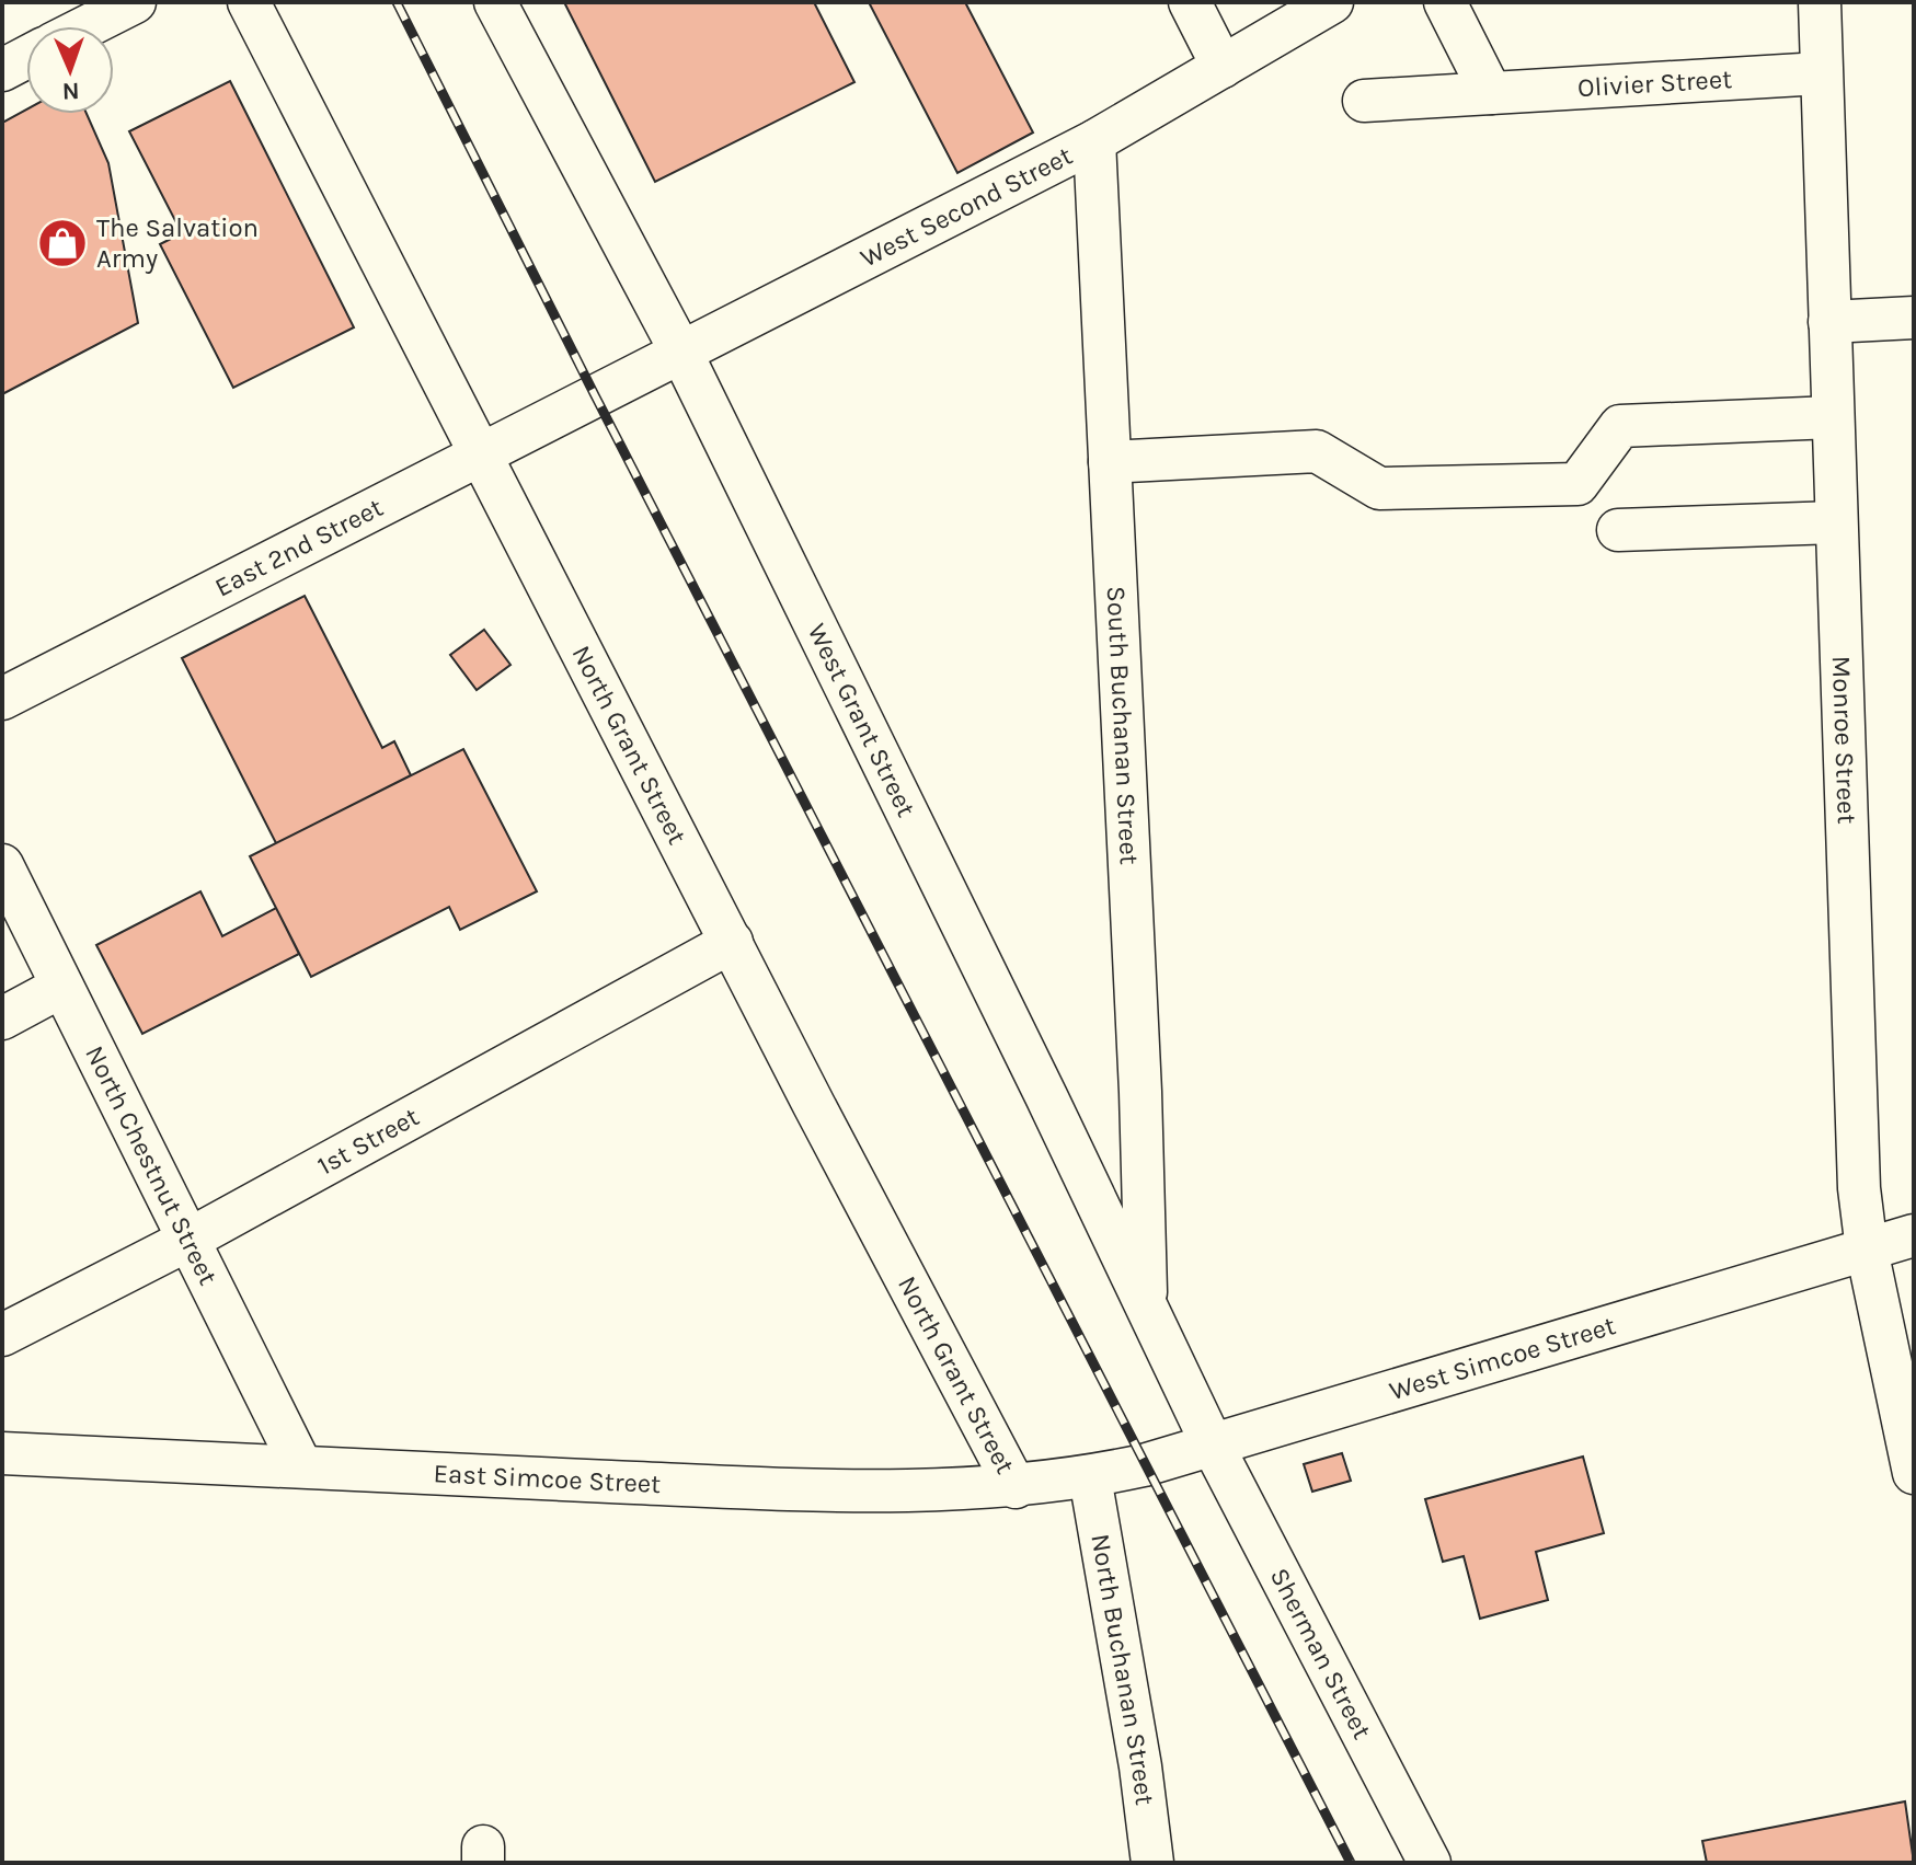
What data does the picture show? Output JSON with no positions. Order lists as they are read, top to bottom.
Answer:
{
  "streets": {
    "street": [
      "Olivier Street",
      "West Second Street",
      "East 2nd Street",
      "West Grant Street",
      "South Buchanan Street",
      "Monroe Street",
      "North Grant Street",
      "1st Street",
      "North Chestnut Street",
      "West Simcoe Street",
      "East Simcoe Street",
      "Sherman Street",
      "North Buchanan Street"
    ]
  },
  "crossings": [
    ["Olivier Street", "Monroe Street"],
    ["West Second Street", "East 2nd Street"],
    ["West Second Street", "West Grant Street"],
    ["West Second Street", "South Buchanan Street"],
    ["East 2nd Street", "North Grant Street"],
    ["West Grant Street", "South Buchanan Street"],
    ["West Grant Street", "West Simcoe Street"],
    ["West Grant Street", "Sherman Street"],
    ["Monroe Street", "West Simcoe Street"],
    ["North Grant Street", "1st Street"],
    ["North Grant Street", "East Simcoe Street"],
    ["1st Street", "North Chestnut Street"],
    ["North Chestnut Street", "East Simcoe Street"],
    ["West Simcoe Street", "East Simcoe Street"],
    ["West Simcoe Street", "Sherman Street"],
    ["West Simcoe Street", "North Buchanan Street"],
    ["East Simcoe Street", "North Buchanan Street"]
  ],
  "places": {
    "shop": ["The Salvation Army"]
  },
  "north": "bottom"
}
